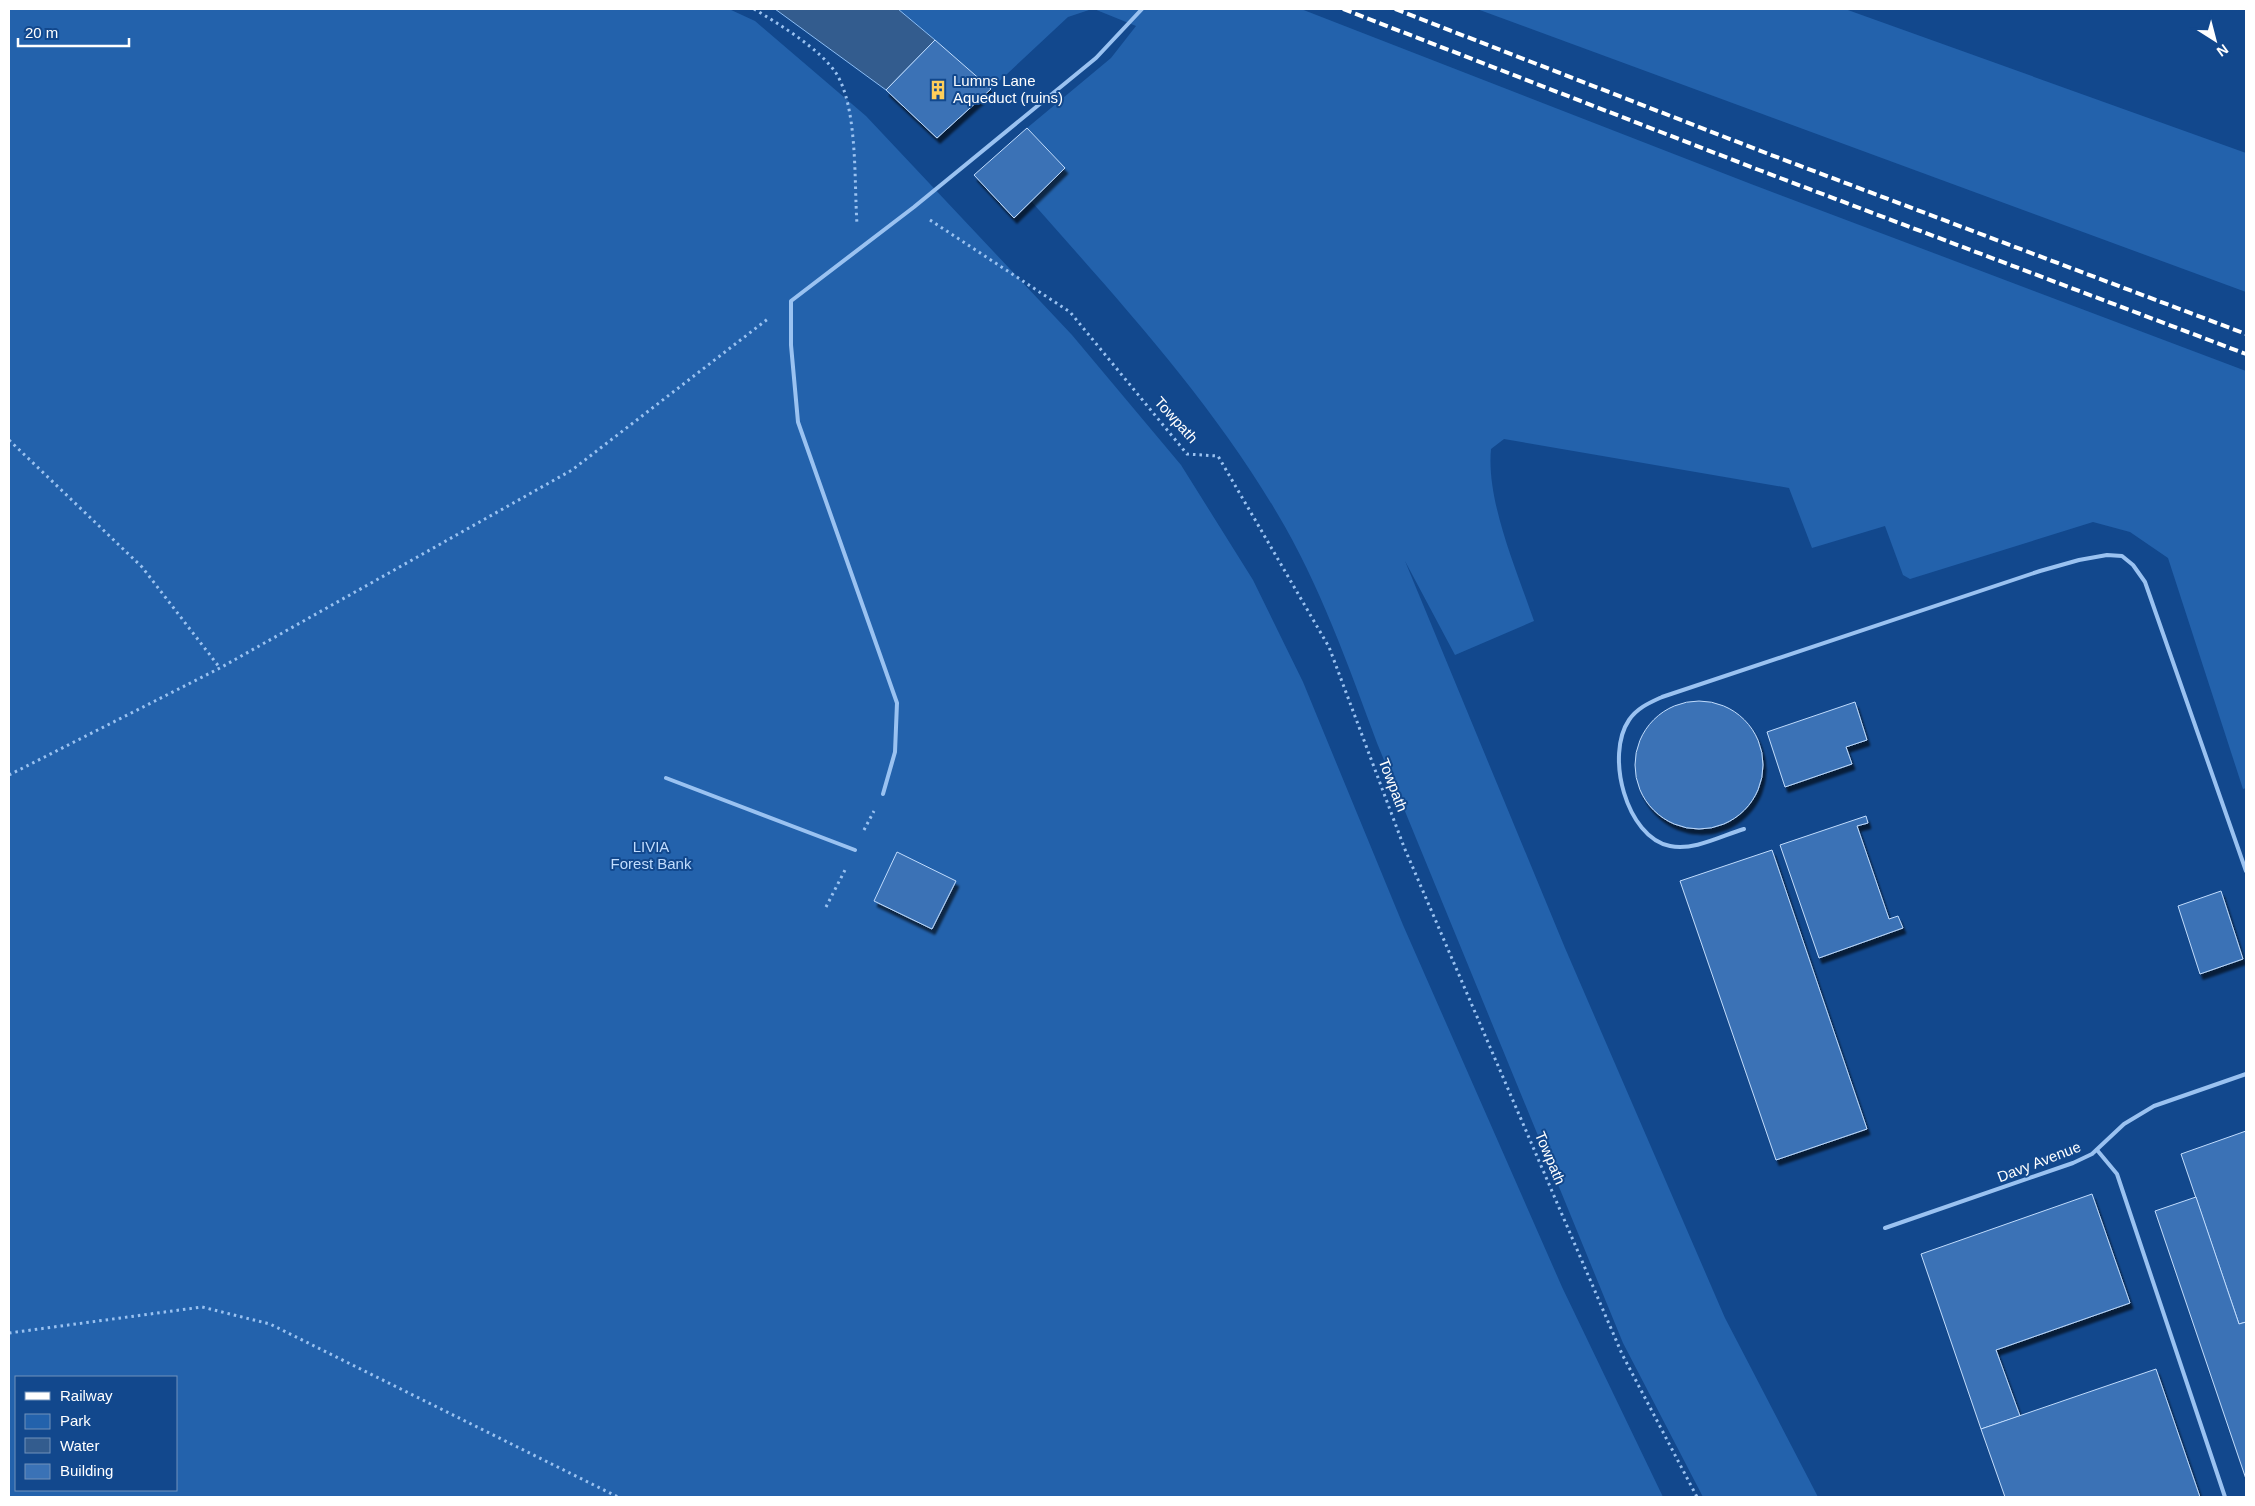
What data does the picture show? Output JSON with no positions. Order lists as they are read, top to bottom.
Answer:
{
  "streets": {
    "lane": ["Davy Avenue"],
    "path": ["Towpath"]
  },
  "parks": ["LIVIA Forest Bank"],
  "places": {
    "building": ["Lumns Lane Aqueduct (ruins)"]
  },
  "legend": [
    "Railway",
    "Park",
    "Water",
    "Building"
  ],
  "scale_bar": "20 m",
  "north": "bottom right"
}
